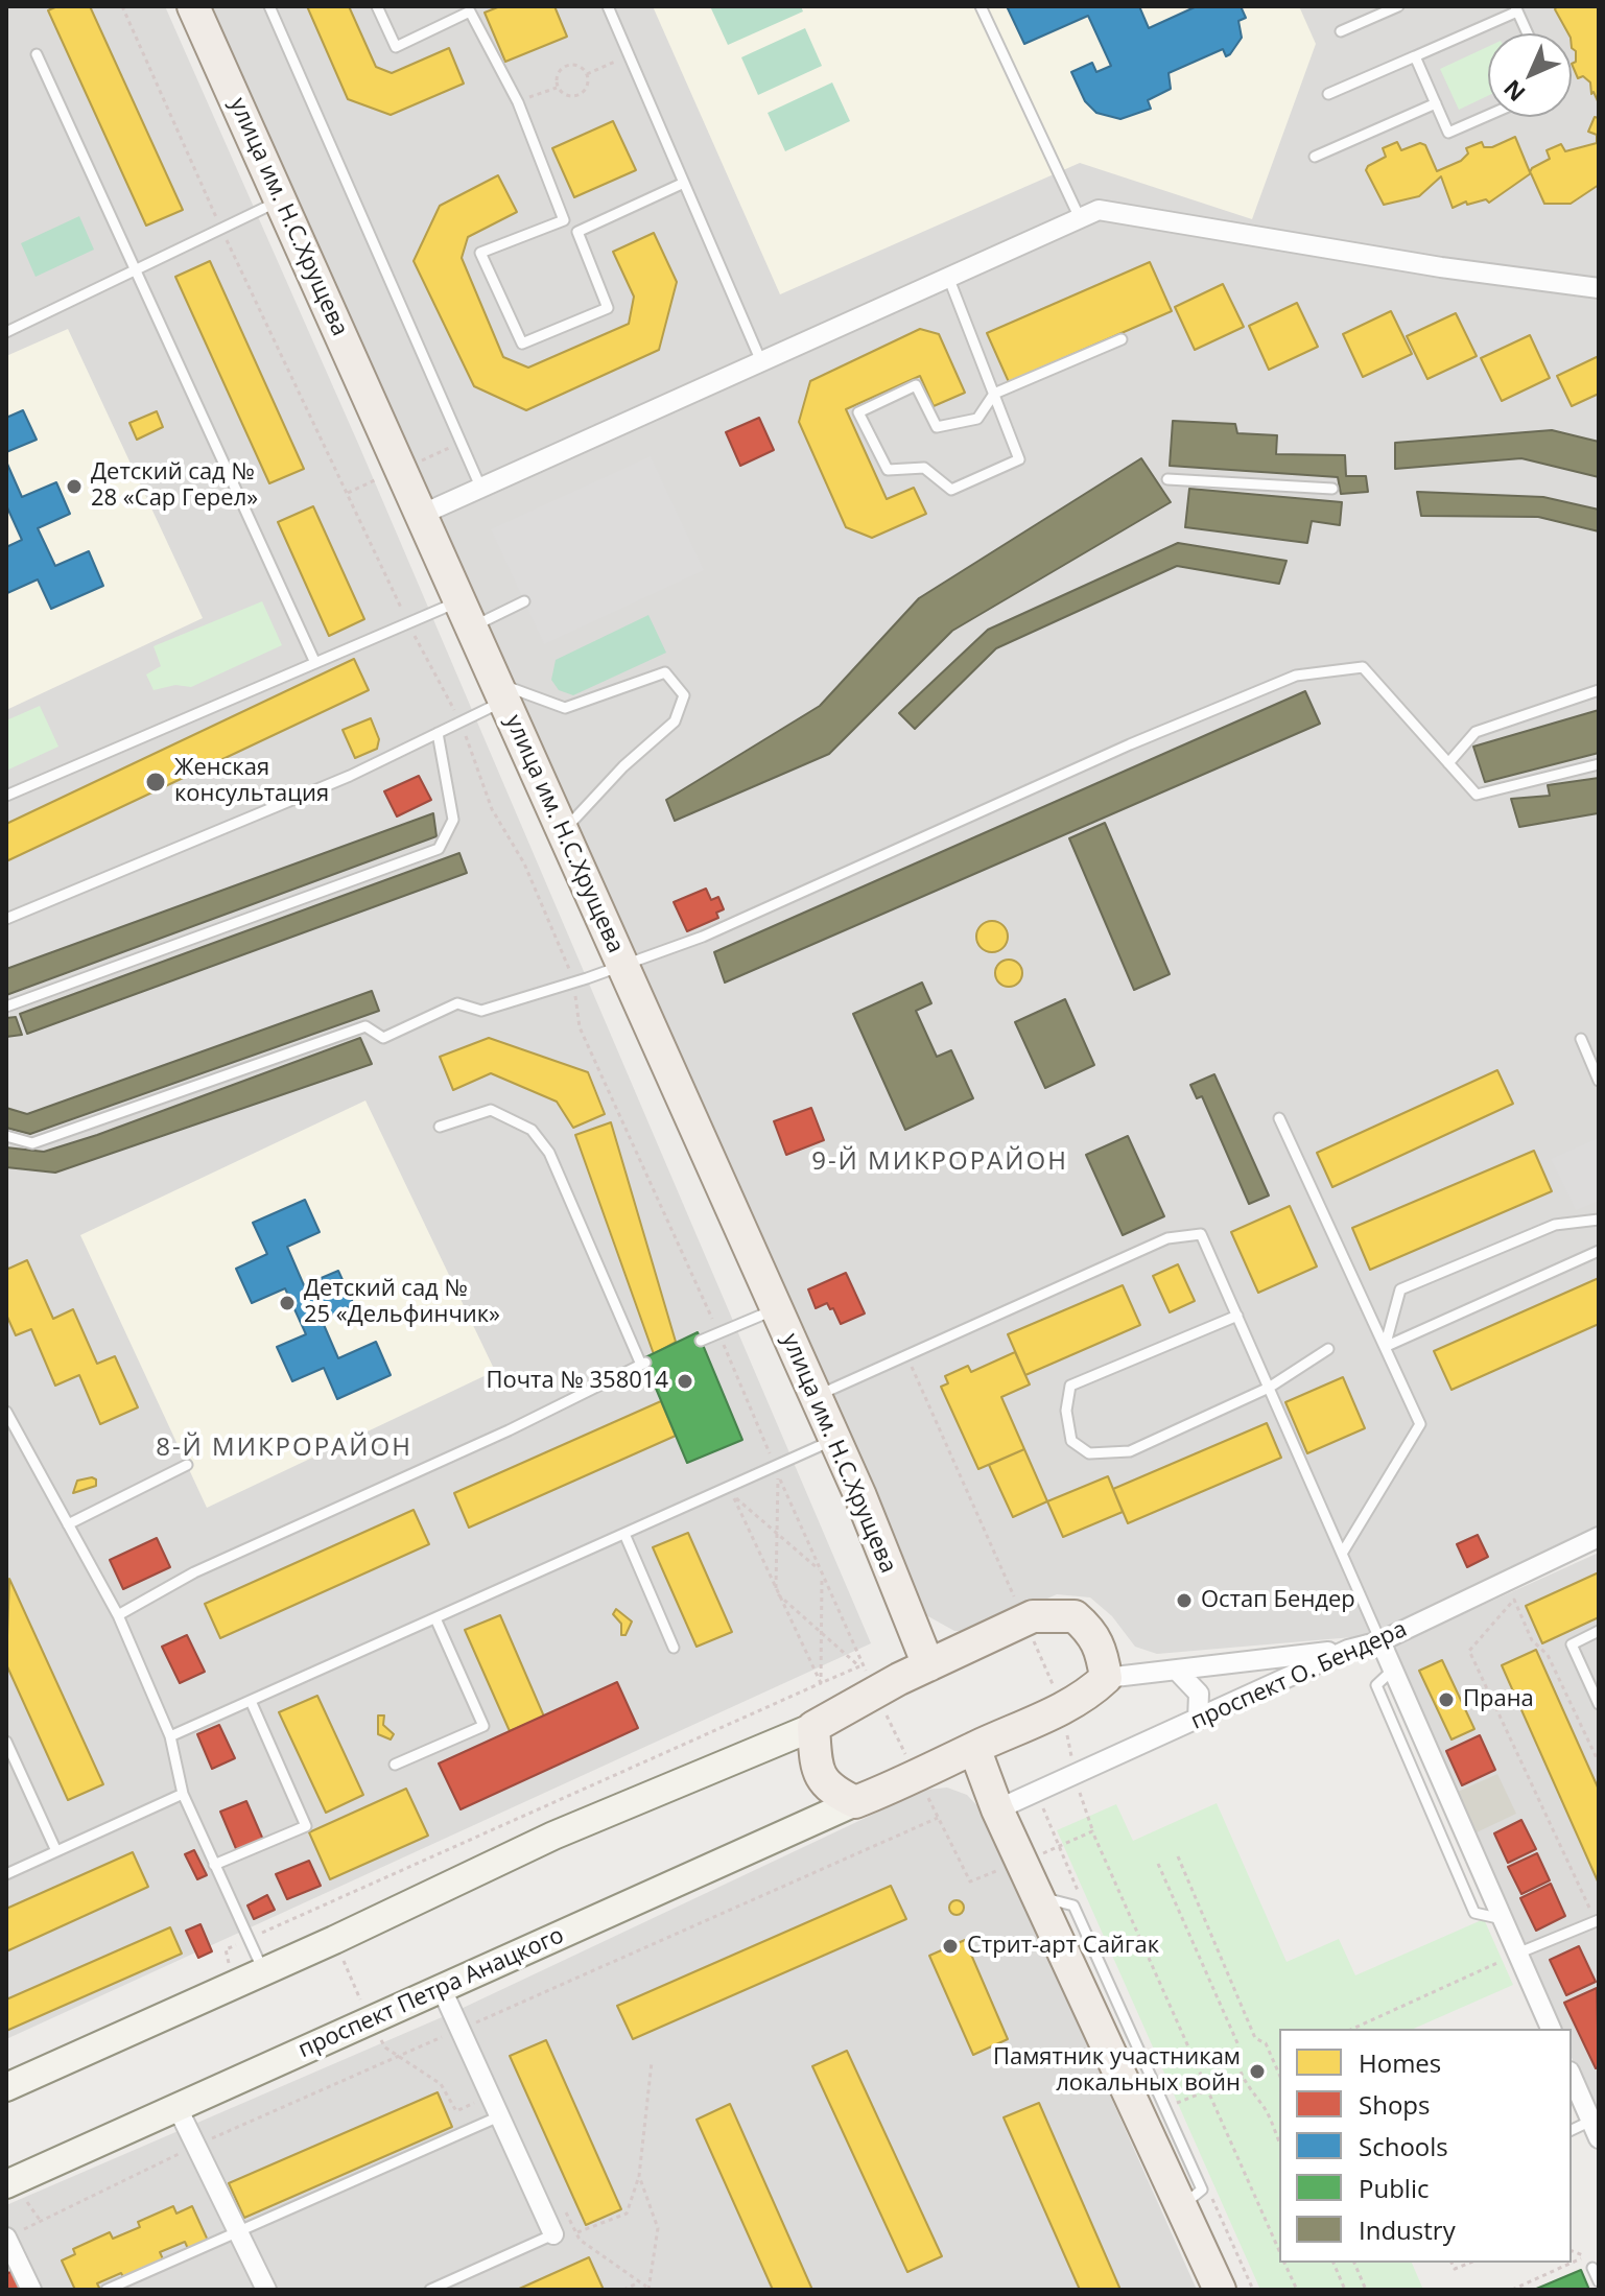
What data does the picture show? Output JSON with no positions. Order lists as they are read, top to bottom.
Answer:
{
  "streets": {
    "main road": ["улица им. Н.С.Хрущева", "проспект Петра Анацкого"],
    "street": ["проспект О. Бендера"]
  },
  "districts": ["9-Й МИКРОРАЙОН", "8-Й МИКРОРАЙОН"],
  "places": [
    "Детский сад № 28 «Сар Герел»",
    "Женская консультация",
    "Детский сад № 25 «Дельфинчик»",
    "Почта № 358014",
    "Остап Бендер",
    "Прана",
    "Стрит-арт Сайгак",
    "Памятник участникам локальных войн"
  ],
  "legend": [
    "Homes",
    "Shops",
    "Schools",
    "Public",
    "Industry"
  ],
  "north": "bottom left"
}
